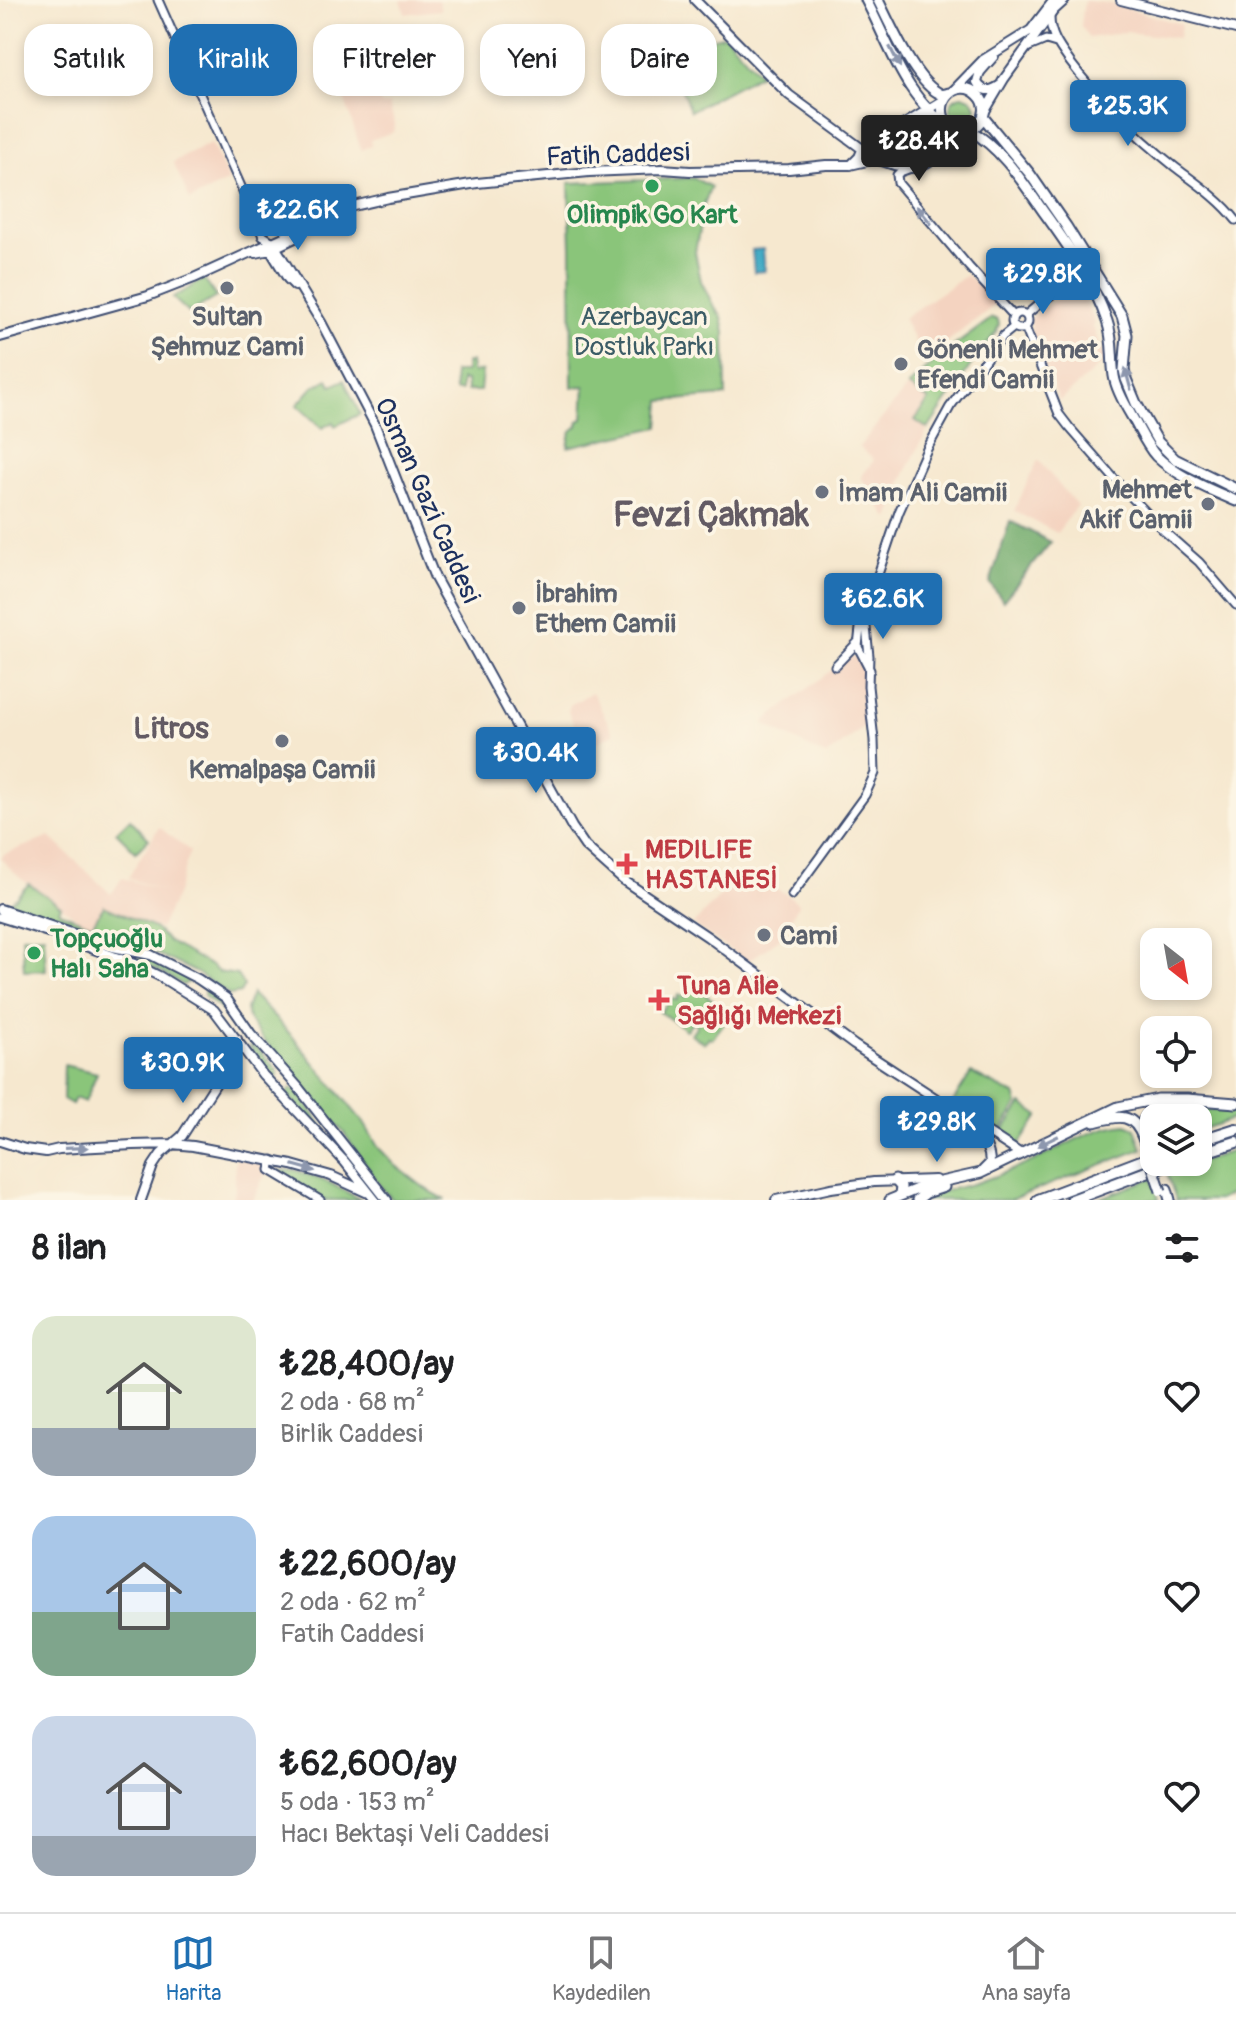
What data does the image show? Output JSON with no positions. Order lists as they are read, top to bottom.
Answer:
{
  "streets": {
    "main road": ["Fatih Caddesi", "Osman Gazi Caddesi"]
  },
  "crossings": [
    ["Fatih Caddesi", "Osman Gazi Caddesi"]
  ],
  "districts": ["Fevzi Çakmak", "Litros"],
  "parks": ["Azerbaycan Dostluk Parkı"],
  "places": {
    "other": [
      "Olimpik Go Kart",
      "Sultan Şehmuz Cami",
      "Gönenli Mehmet Efendi Camii",
      "İmam Ali Camii",
      "Mehmet Akif Camii",
      "İbrahim Ethem Camii",
      "Kemalpaşa Camii",
      "Cami",
      "Topçuoğlu Halı Saha"
    ],
    "health": ["MEDILIFE HASTANESİ", "Tuna Aile Sağlığı Merkezi"]
  },
  "north": "bottom right",
  "page": {
    "chip": [
      "Satılık",
      "Kiralık",
      "Filtreler",
      "Yeni",
      "Daire"
    ],
    "price": [
      "₺25.3K",
      "₺28.4K",
      "₺22.6K",
      "₺29.8K",
      "₺62.6K",
      "₺30.4K",
      "₺30.9K",
      "₺29.8K"
    ],
    "heading": "8 ilan",
    "list": [
      {
        "name": "₺28,400/ay",
        "note": "2 oda · 68 m² · Birlik Caddesi"
      },
      {
        "name": "₺22,600/ay",
        "note": "2 oda · 62 m² · Fatih Caddesi"
      },
      {
        "name": "₺62,600/ay",
        "note": "5 oda · 153 m² · Hacı Bektaşi Veli Caddesi"
      }
    ],
    "tabs": ["Harita", "Kaydedilen", "Ana sayfa"]
  }
}
